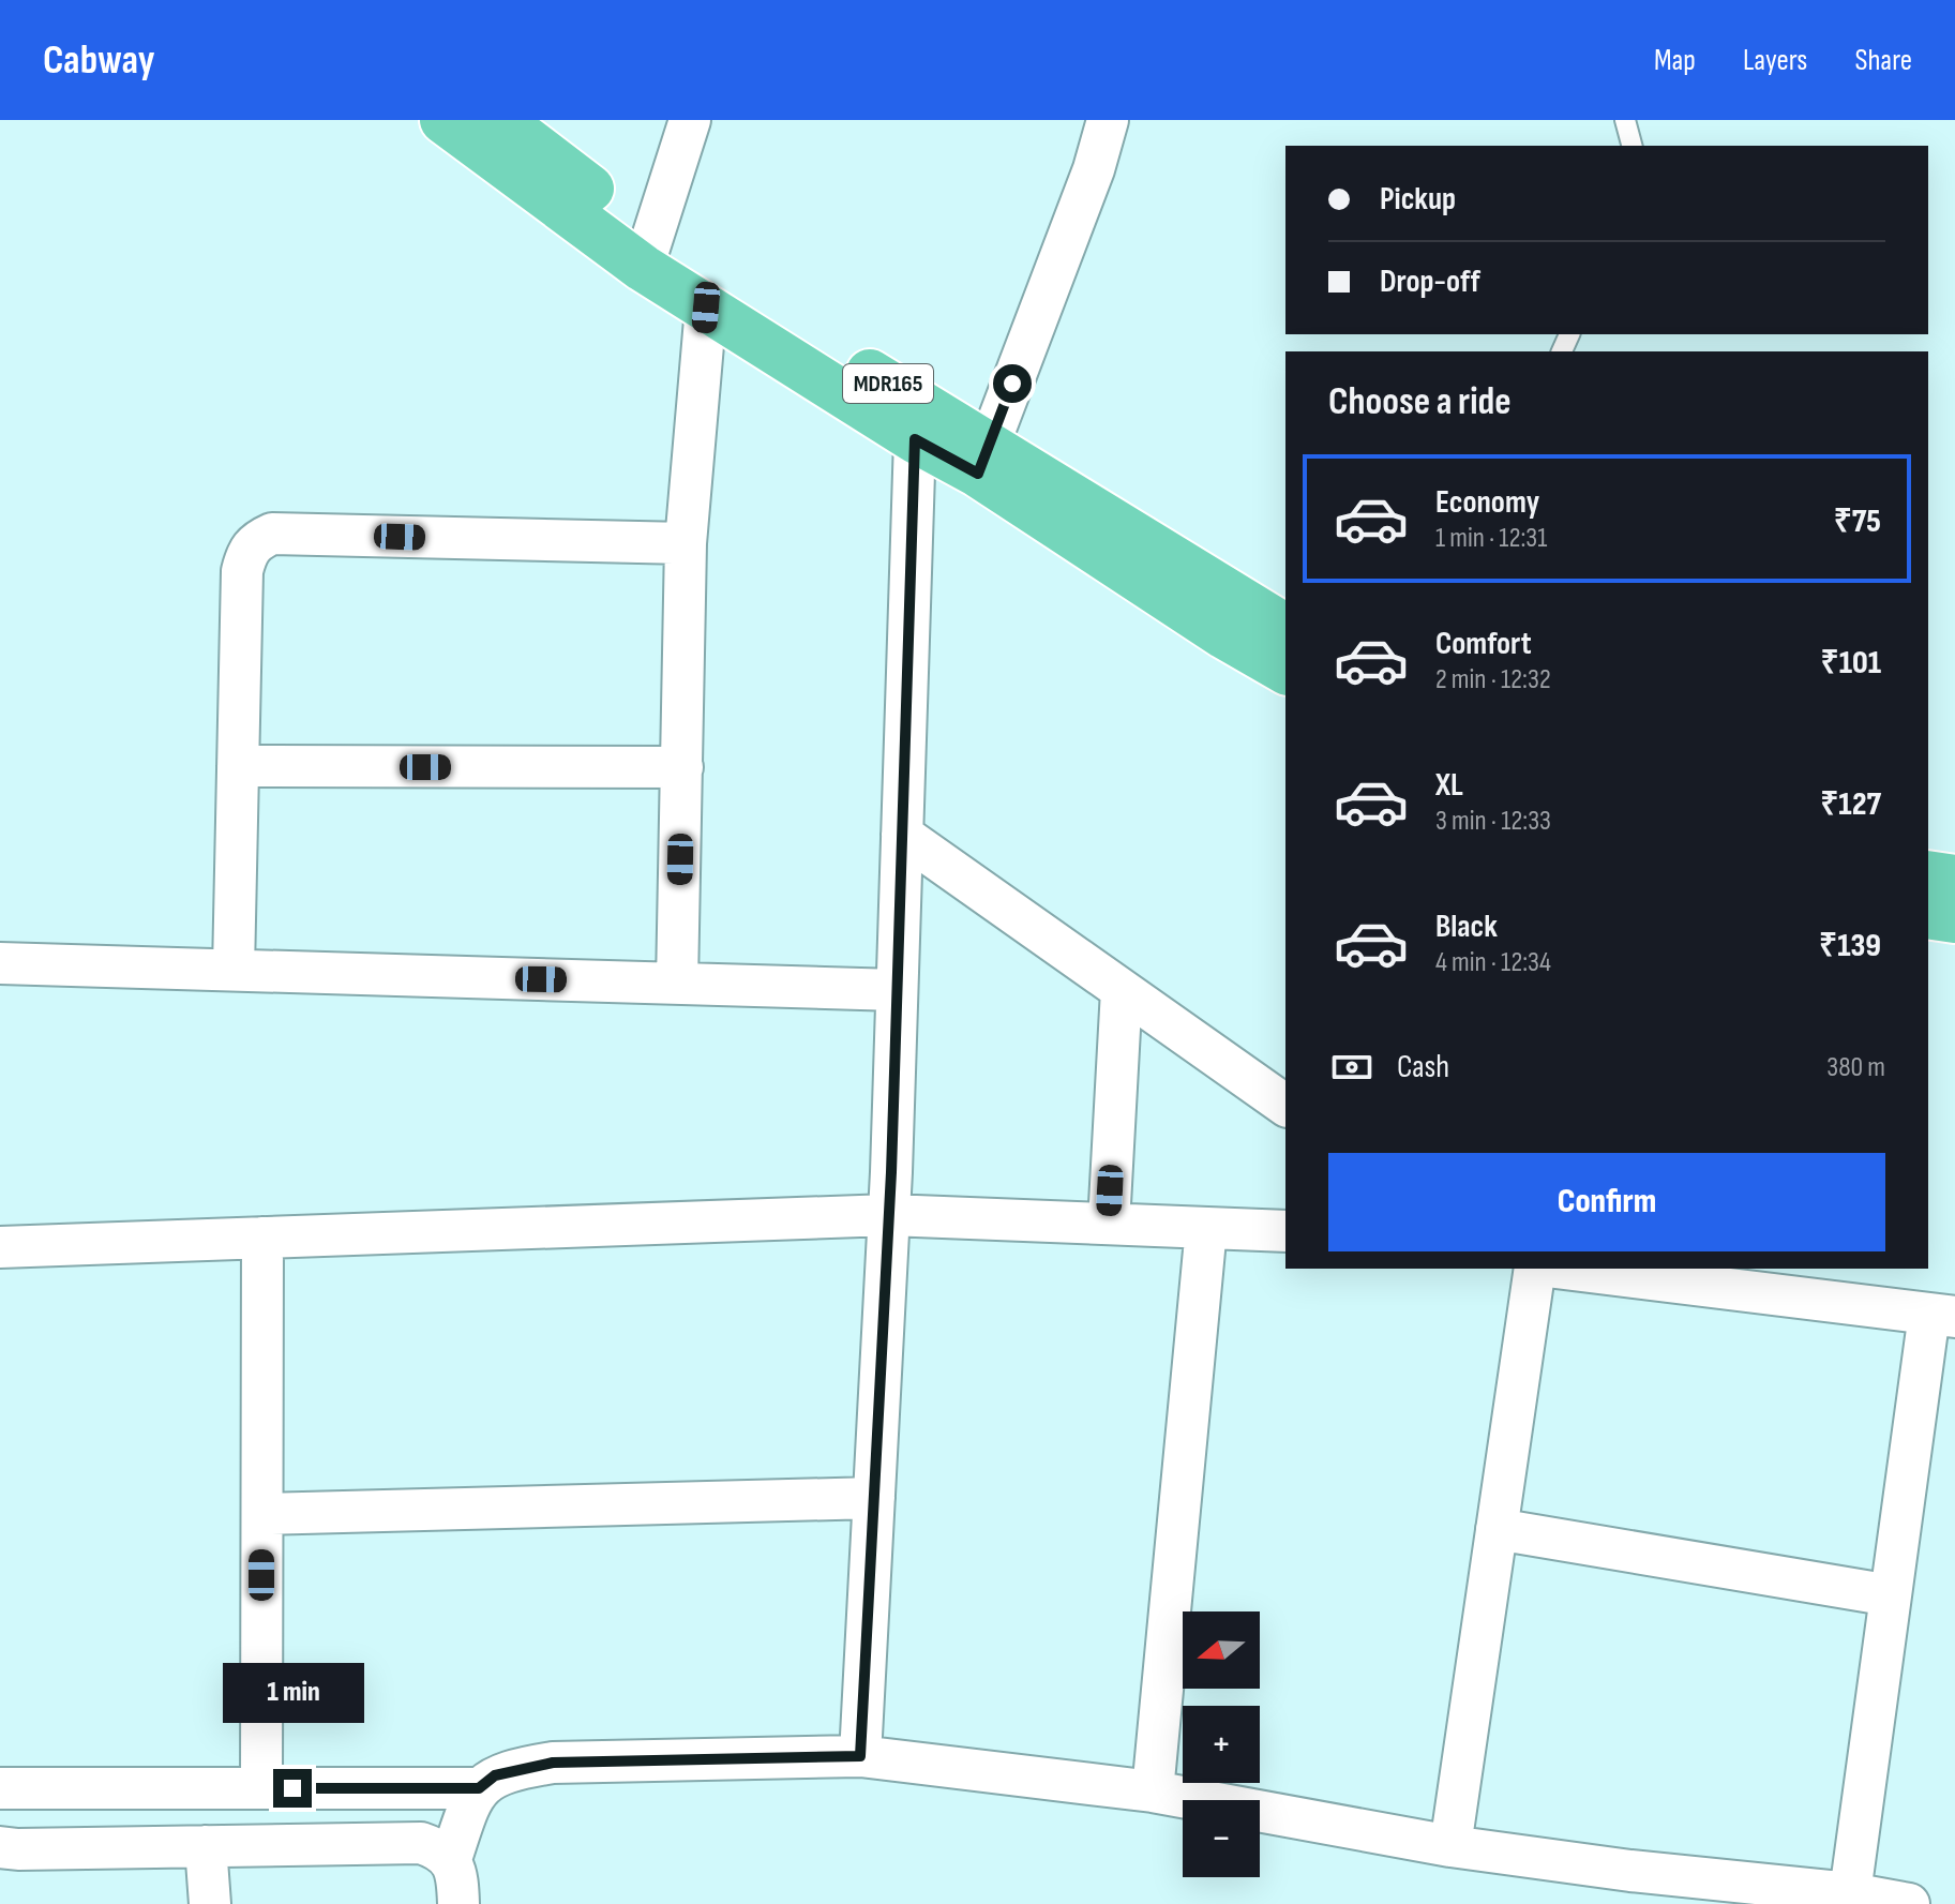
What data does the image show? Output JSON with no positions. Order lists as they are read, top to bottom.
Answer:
{
  "streets": {
    "main road": ["MDR165"]
  },
  "north": "left",
  "page": {
    "header": "Cabway",
    "nav": ["Map", "Layers", "Share"],
    "banner": ["Pickup", "Drop-off"],
    "heading": "Choose a ride",
    "list": [
      {
        "name": "Economy",
        "note": "1 min · 12:31",
        "value": "₹75"
      },
      {
        "name": "Comfort",
        "note": "2 min · 12:32",
        "value": "₹101"
      },
      {
        "name": "XL",
        "note": "3 min · 12:33",
        "value": "₹127"
      },
      {
        "name": "Black",
        "note": "4 min · 12:34",
        "value": "₹139"
      }
    ],
    "pay": ["Cash", "380 m"],
    "buttons": "Confirm",
    "map_buttons": ["+", "−"],
    "bubble": "1 min"
  }
}
